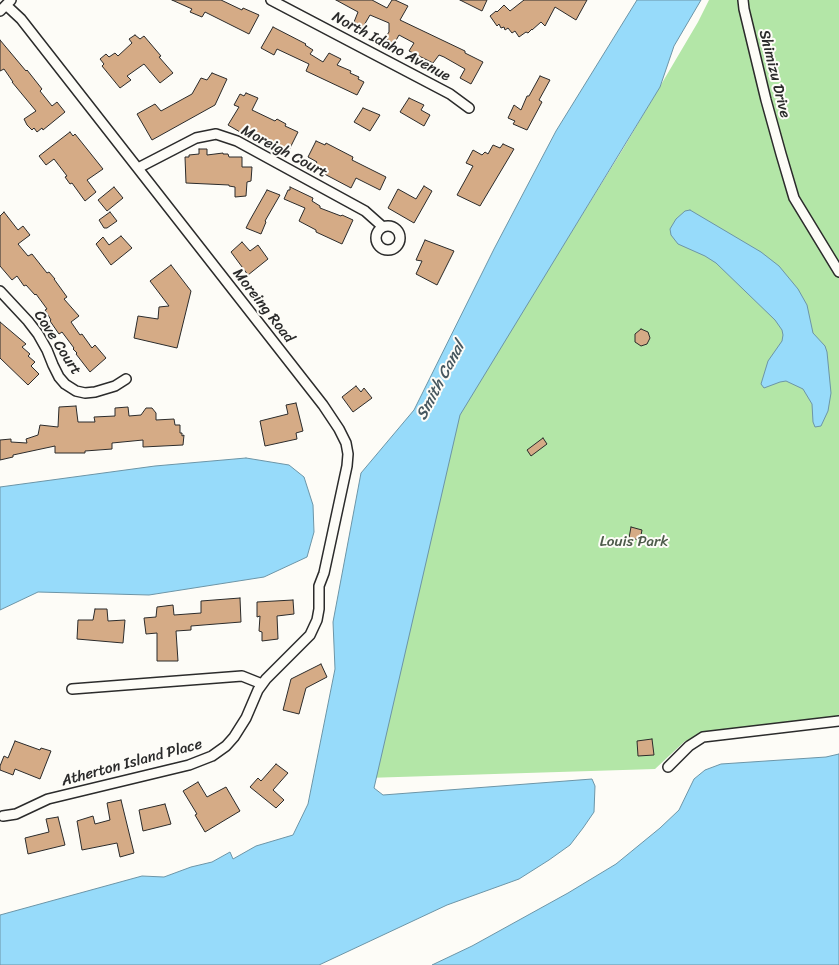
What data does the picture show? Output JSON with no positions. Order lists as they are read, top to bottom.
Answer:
{
  "streets": {
    "street": [
      "North Idaho Avenue",
      "Shimizu Drive",
      "Moreigh Court",
      "Moreing Road",
      "Cove Court",
      "Atherton Island Place"
    ]
  },
  "crossings": [
    ["Moreigh Court", "Moreing Road"],
    ["Moreing Road", "Atherton Island Place"]
  ],
  "water": ["Smith Canal"],
  "parks": ["Louis Park"]
}
